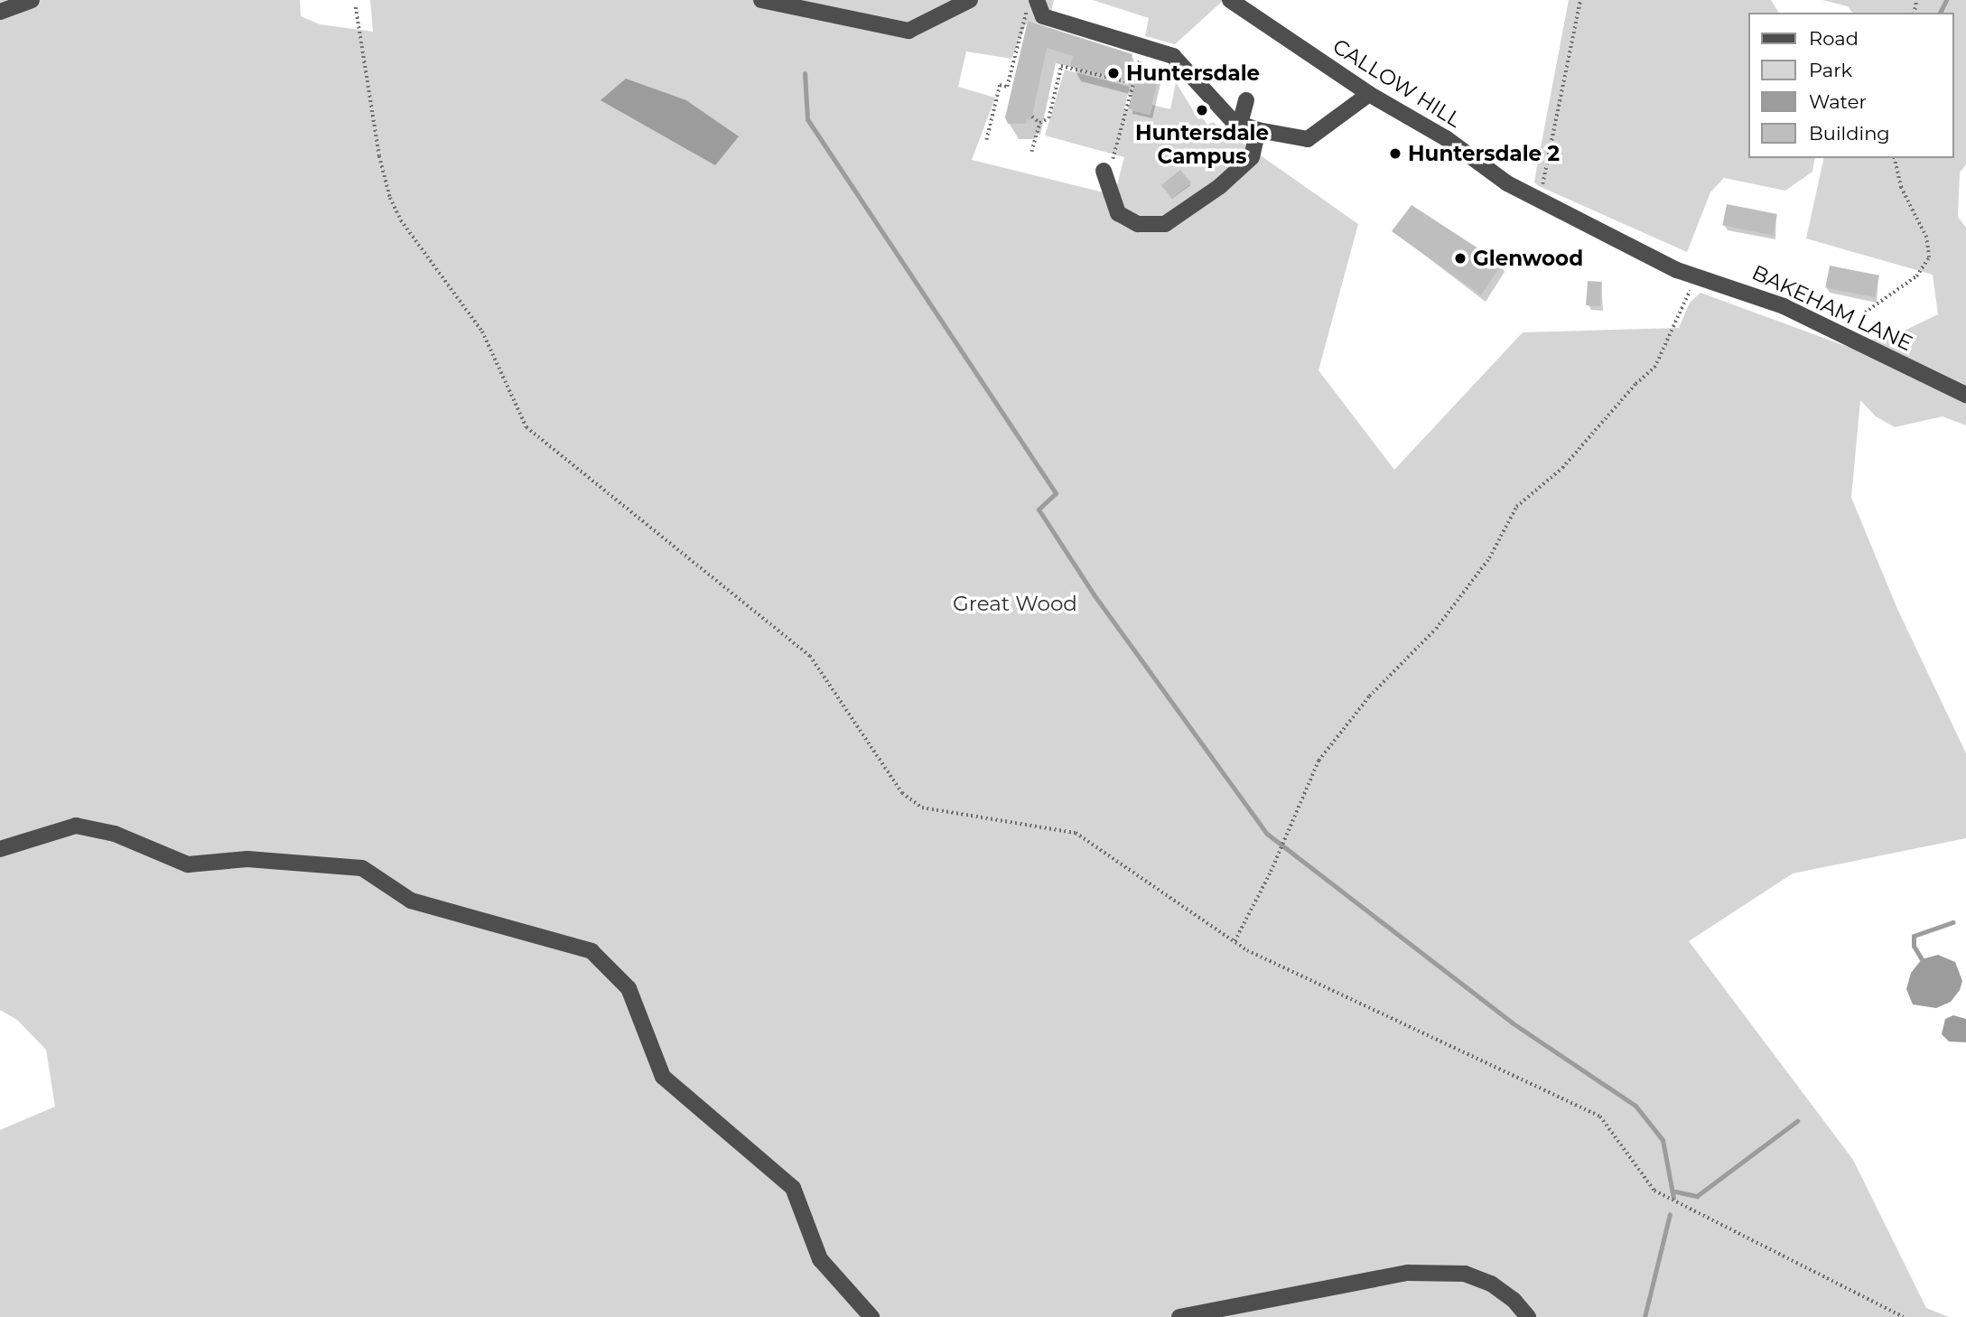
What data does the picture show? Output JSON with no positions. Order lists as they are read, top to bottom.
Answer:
{
  "streets": {
    "street": ["CALLOW HILL", "BAKEHAM LANE"]
  },
  "crossings": [
    ["CALLOW HILL", "BAKEHAM LANE"]
  ],
  "parks": ["Great Wood"],
  "places": [
    "Huntersdale",
    "Huntersdale Campus",
    "Huntersdale 2",
    "Glenwood"
  ],
  "legend": [
    "Road",
    "Park",
    "Water",
    "Building"
  ]
}
